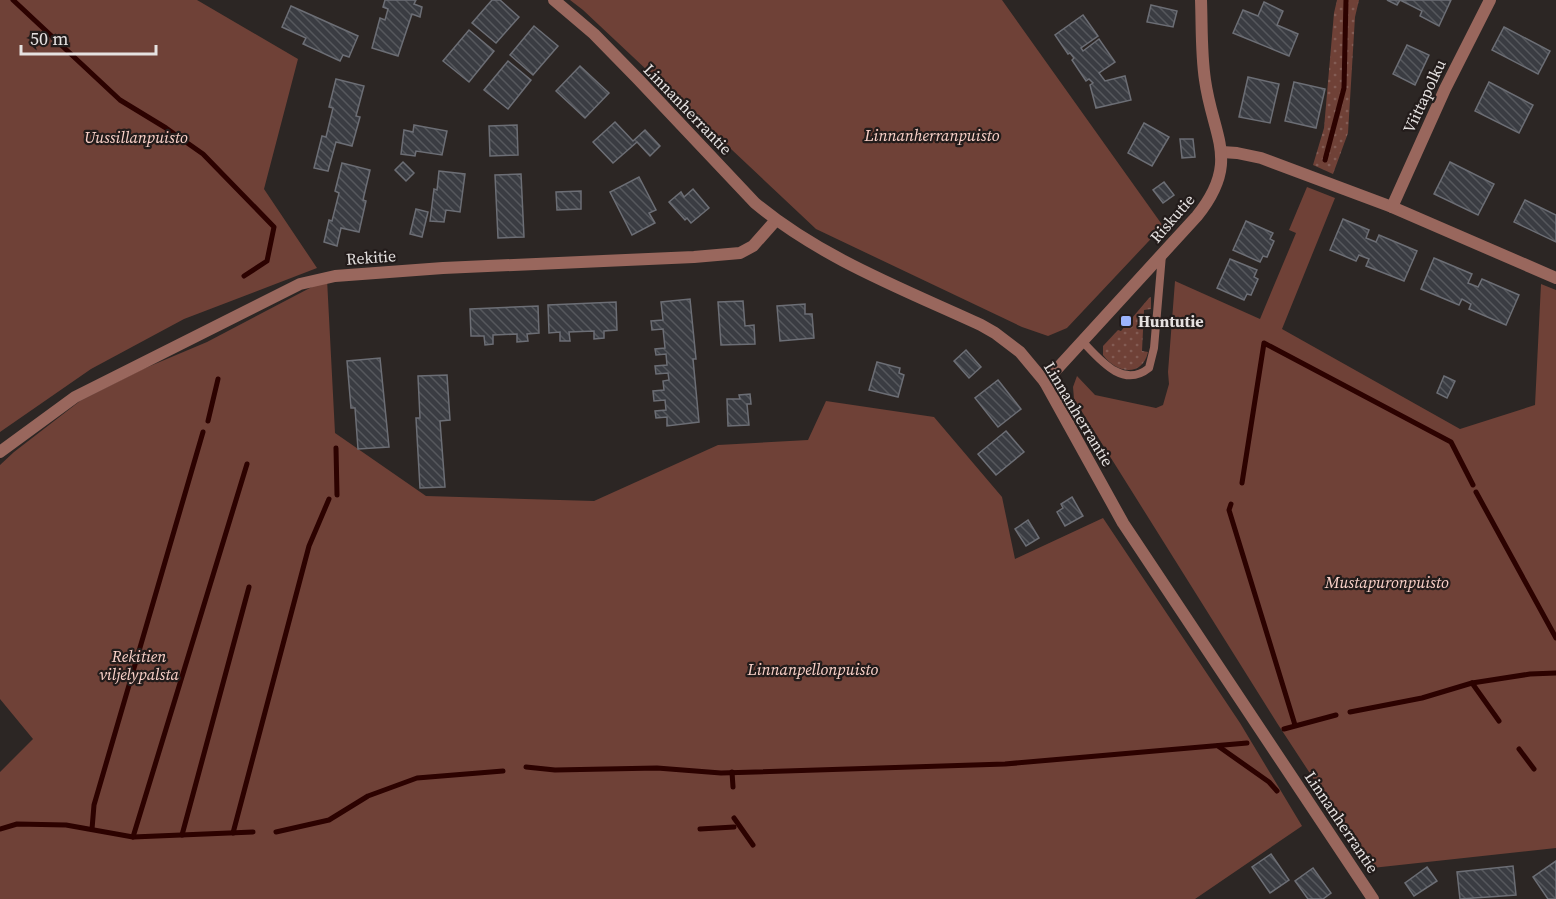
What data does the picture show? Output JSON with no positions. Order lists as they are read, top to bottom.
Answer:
{
  "streets": {
    "street": [
      "Viittapolku",
      "Linnanherrantie",
      "Riskutie",
      "Rekitie"
    ]
  },
  "crossings": [
    ["Linnanherrantie", "Riskutie"],
    ["Linnanherrantie", "Rekitie"]
  ],
  "parks": [
    "Linnanherranpuisto",
    "Uussillanpuisto",
    "Mustapuronpuisto",
    "Rekitien viljelypalsta",
    "Linnanpellonpuisto"
  ],
  "places": {
    "transit": ["Huntutie"]
  },
  "scale_bar": "50 m"
}
